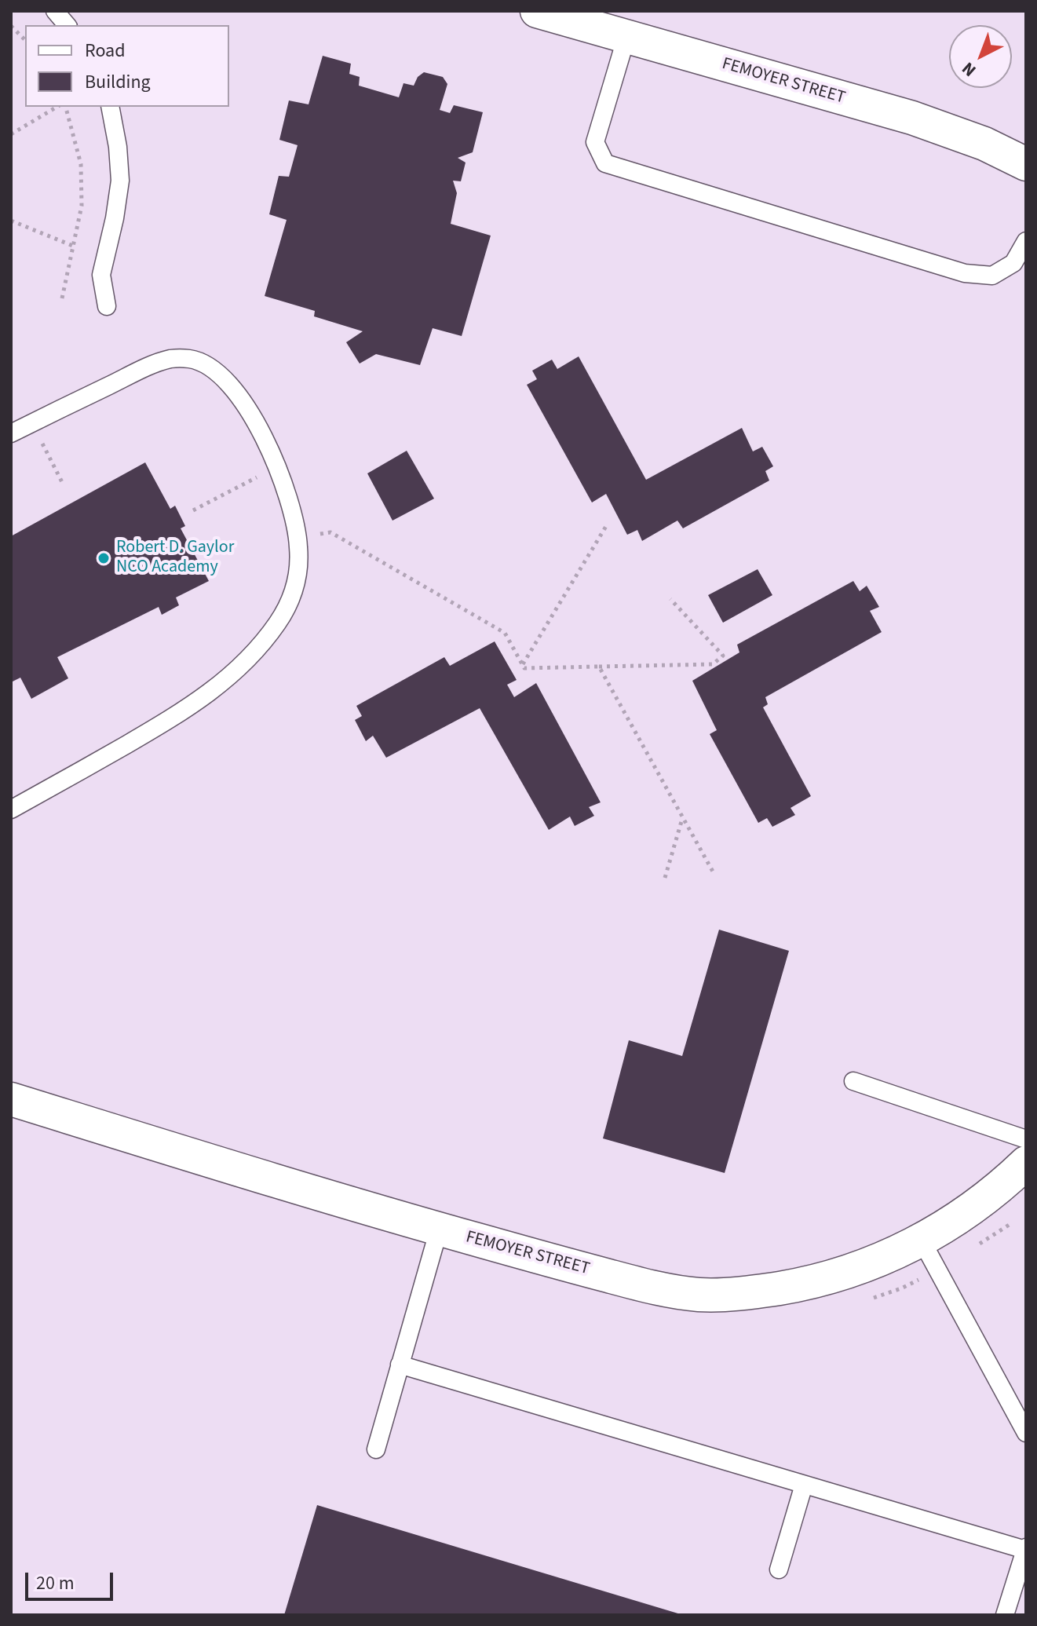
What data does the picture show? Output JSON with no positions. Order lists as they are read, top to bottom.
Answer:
{
  "streets": {
    "street": ["FEMOYER STREET"]
  },
  "places": ["Robert D. Gaylor NCO Academy"],
  "legend": ["Road", "Building"],
  "scale_bar": "20 m",
  "north": "bottom left"
}
